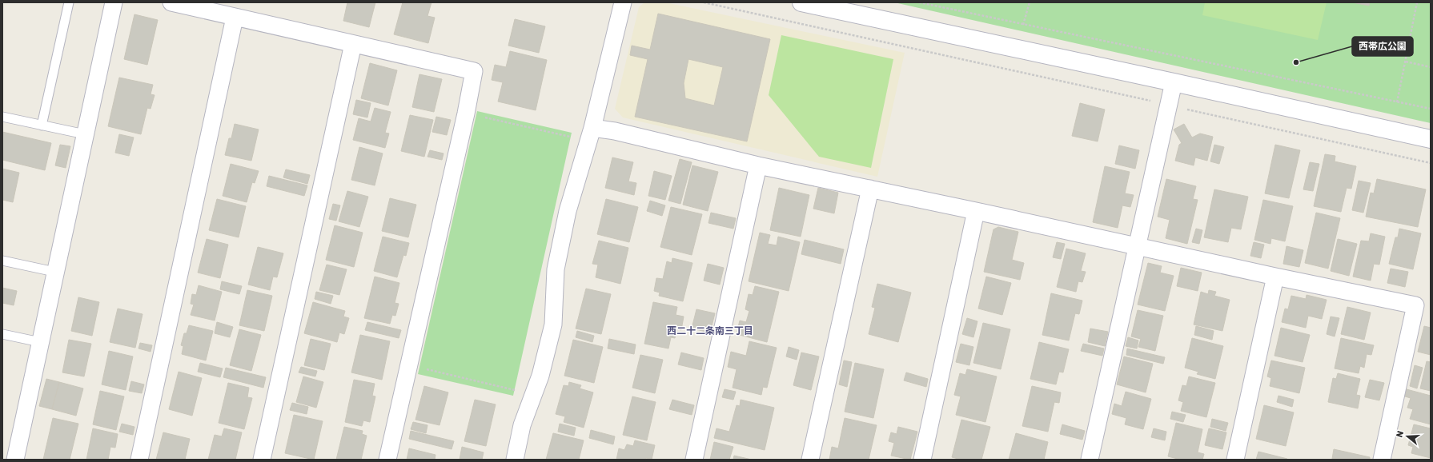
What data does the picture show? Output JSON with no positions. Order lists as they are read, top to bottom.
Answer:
{
  "districts": ["西二十二条南三丁目"],
  "places": ["西帯広公園"],
  "north": "left"
}
